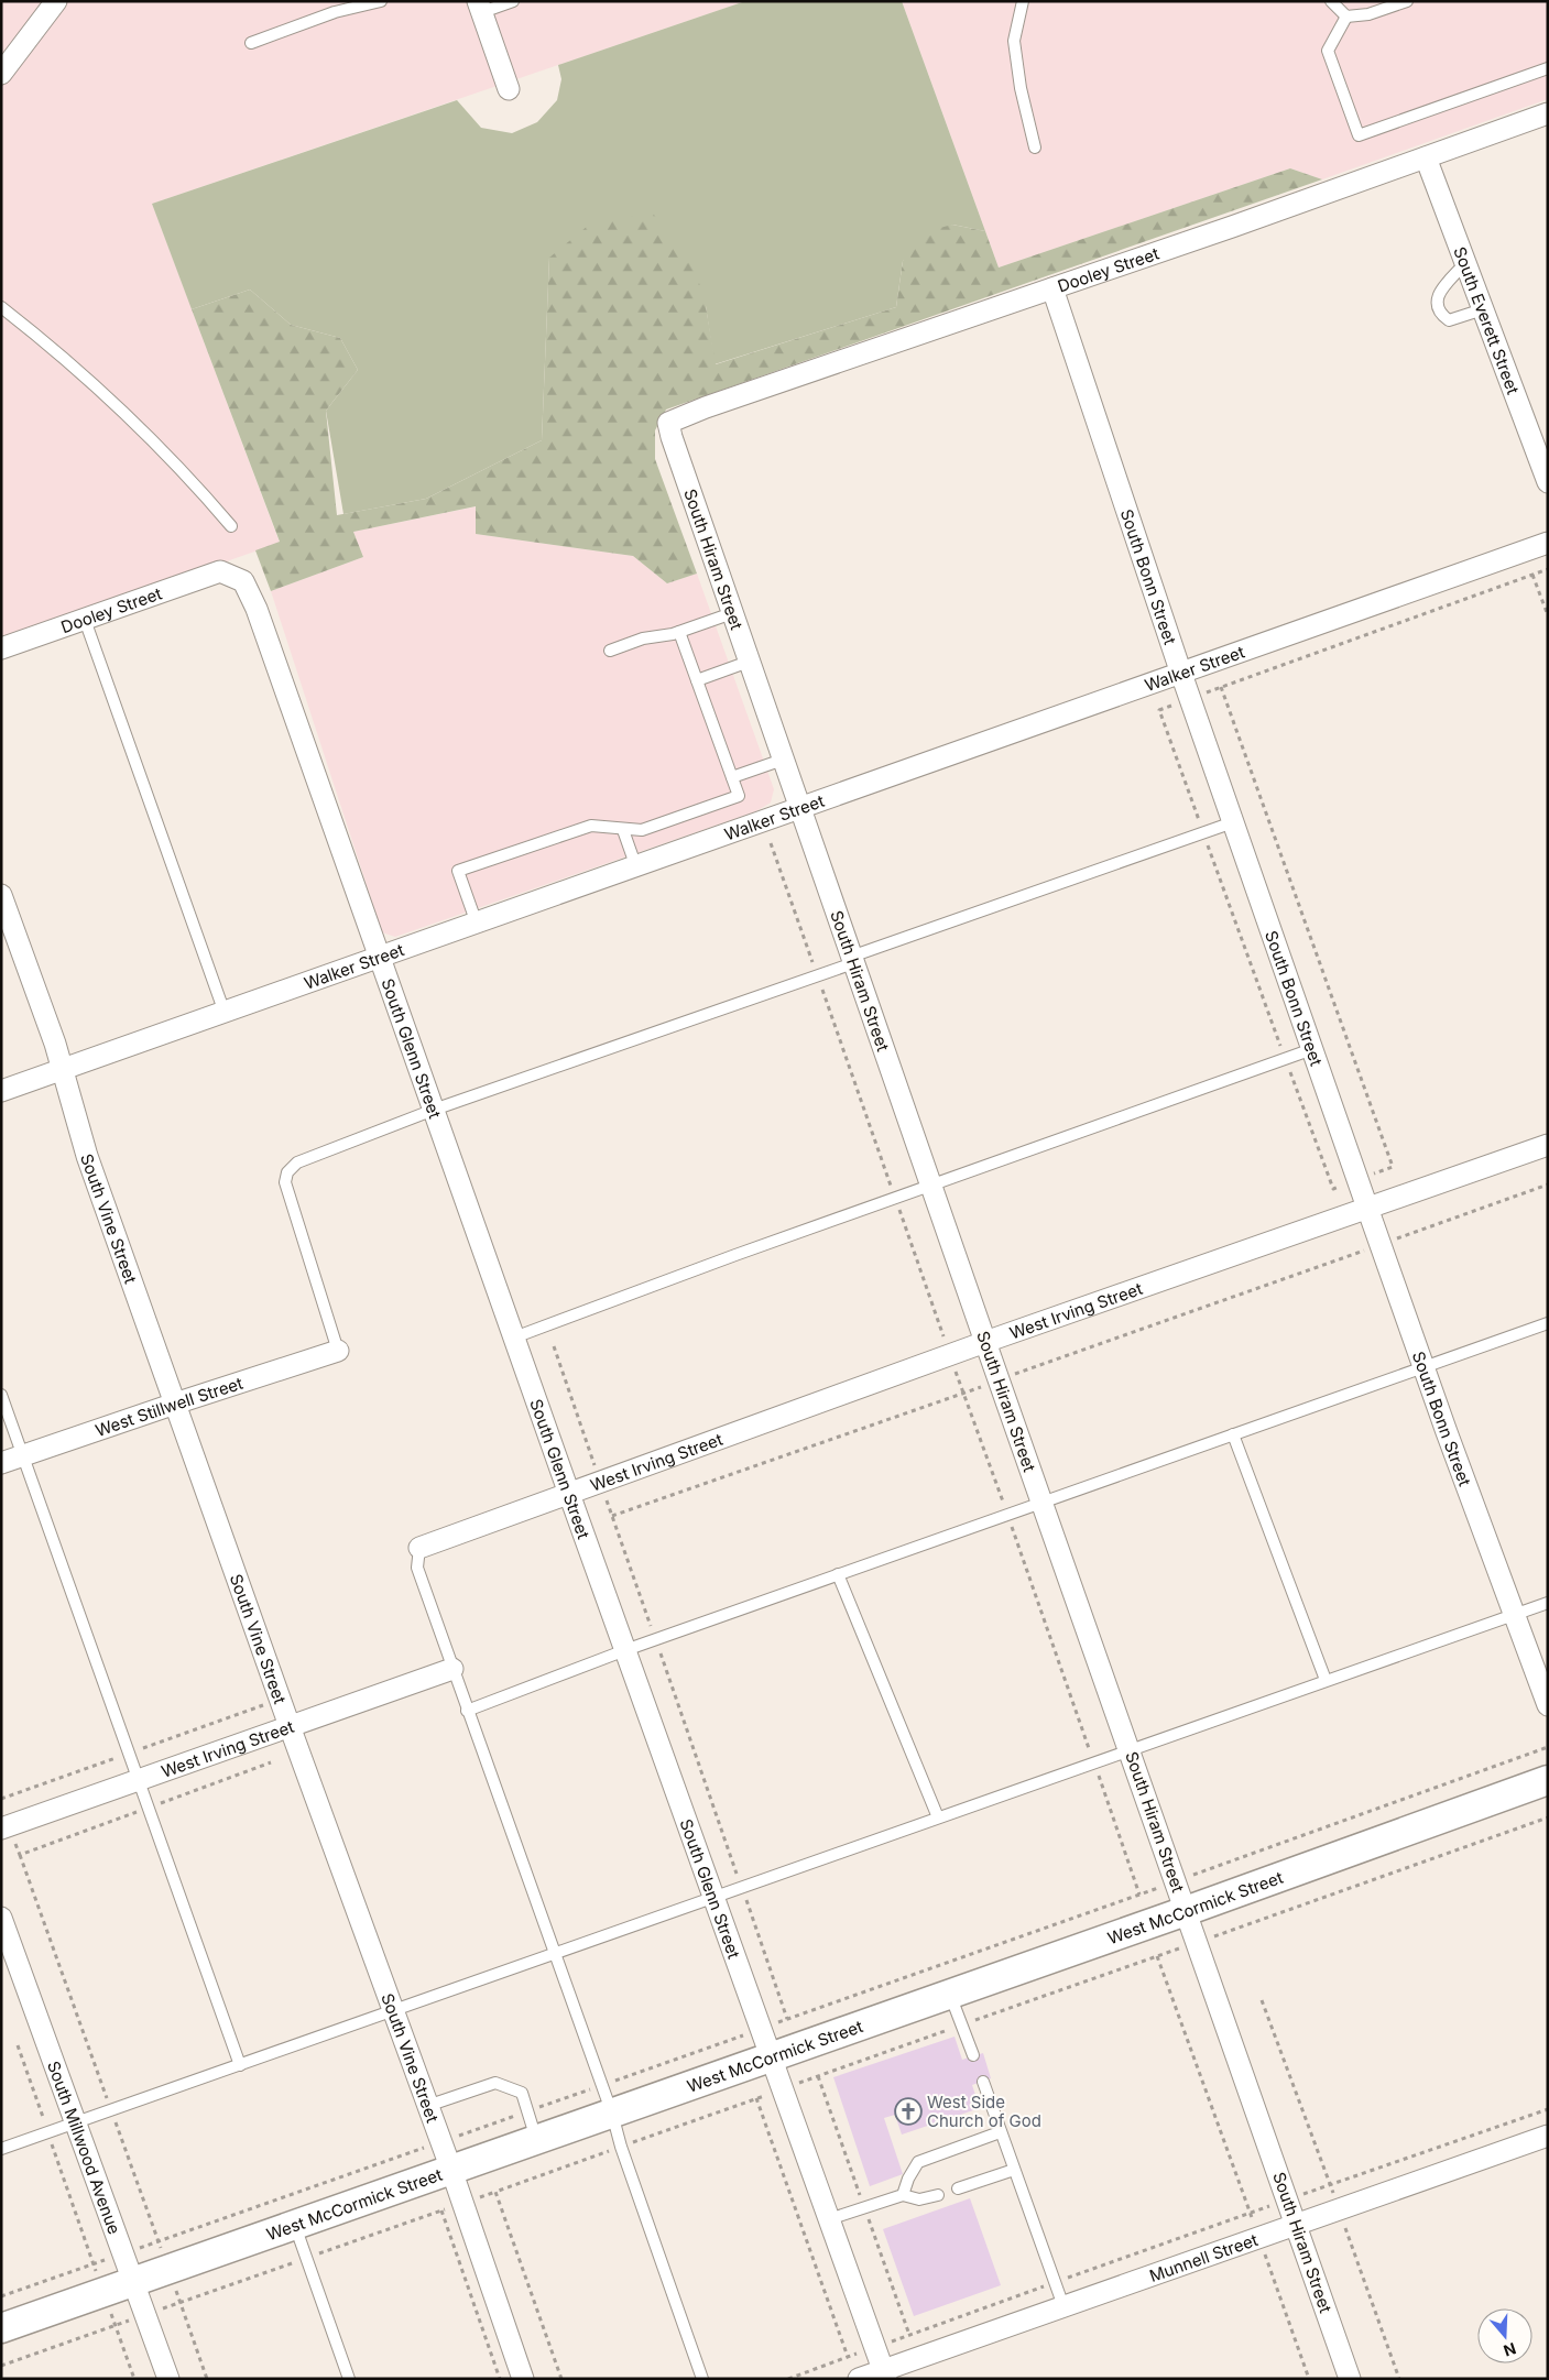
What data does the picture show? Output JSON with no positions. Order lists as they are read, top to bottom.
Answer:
{
  "streets": {
    "street": [
      "Dooley Street",
      "South Everett Street",
      "South Hiram Street",
      "South Bonn Street",
      "Walker Street",
      "South Glenn Street",
      "South Vine Street",
      "West Irving Street",
      "West Stillwell Street",
      "West McCormick Street",
      "South Millwood Avenue",
      "Munnell Street"
    ]
  },
  "crossings": [
    ["Dooley Street", "South Everett Street"],
    ["Dooley Street", "South Hiram Street"],
    ["Dooley Street", "South Bonn Street"],
    ["Dooley Street", "South Glenn Street"],
    ["South Hiram Street", "Walker Street"],
    ["South Hiram Street", "West Irving Street"],
    ["South Hiram Street", "West McCormick Street"],
    ["South Hiram Street", "Munnell Street"],
    ["South Bonn Street", "Walker Street"],
    ["South Bonn Street", "West Irving Street"],
    ["Walker Street", "South Glenn Street"],
    ["Walker Street", "South Vine Street"],
    ["South Glenn Street", "West Irving Street"],
    ["South Glenn Street", "West McCormick Street"],
    ["South Glenn Street", "Munnell Street"],
    ["South Vine Street", "West Irving Street"],
    ["South Vine Street", "West Stillwell Street"],
    ["South Vine Street", "West McCormick Street"],
    ["West McCormick Street", "South Millwood Avenue"]
  ],
  "places": {
    "church": ["West Side Church of God"]
  },
  "north": "bottom"
}
